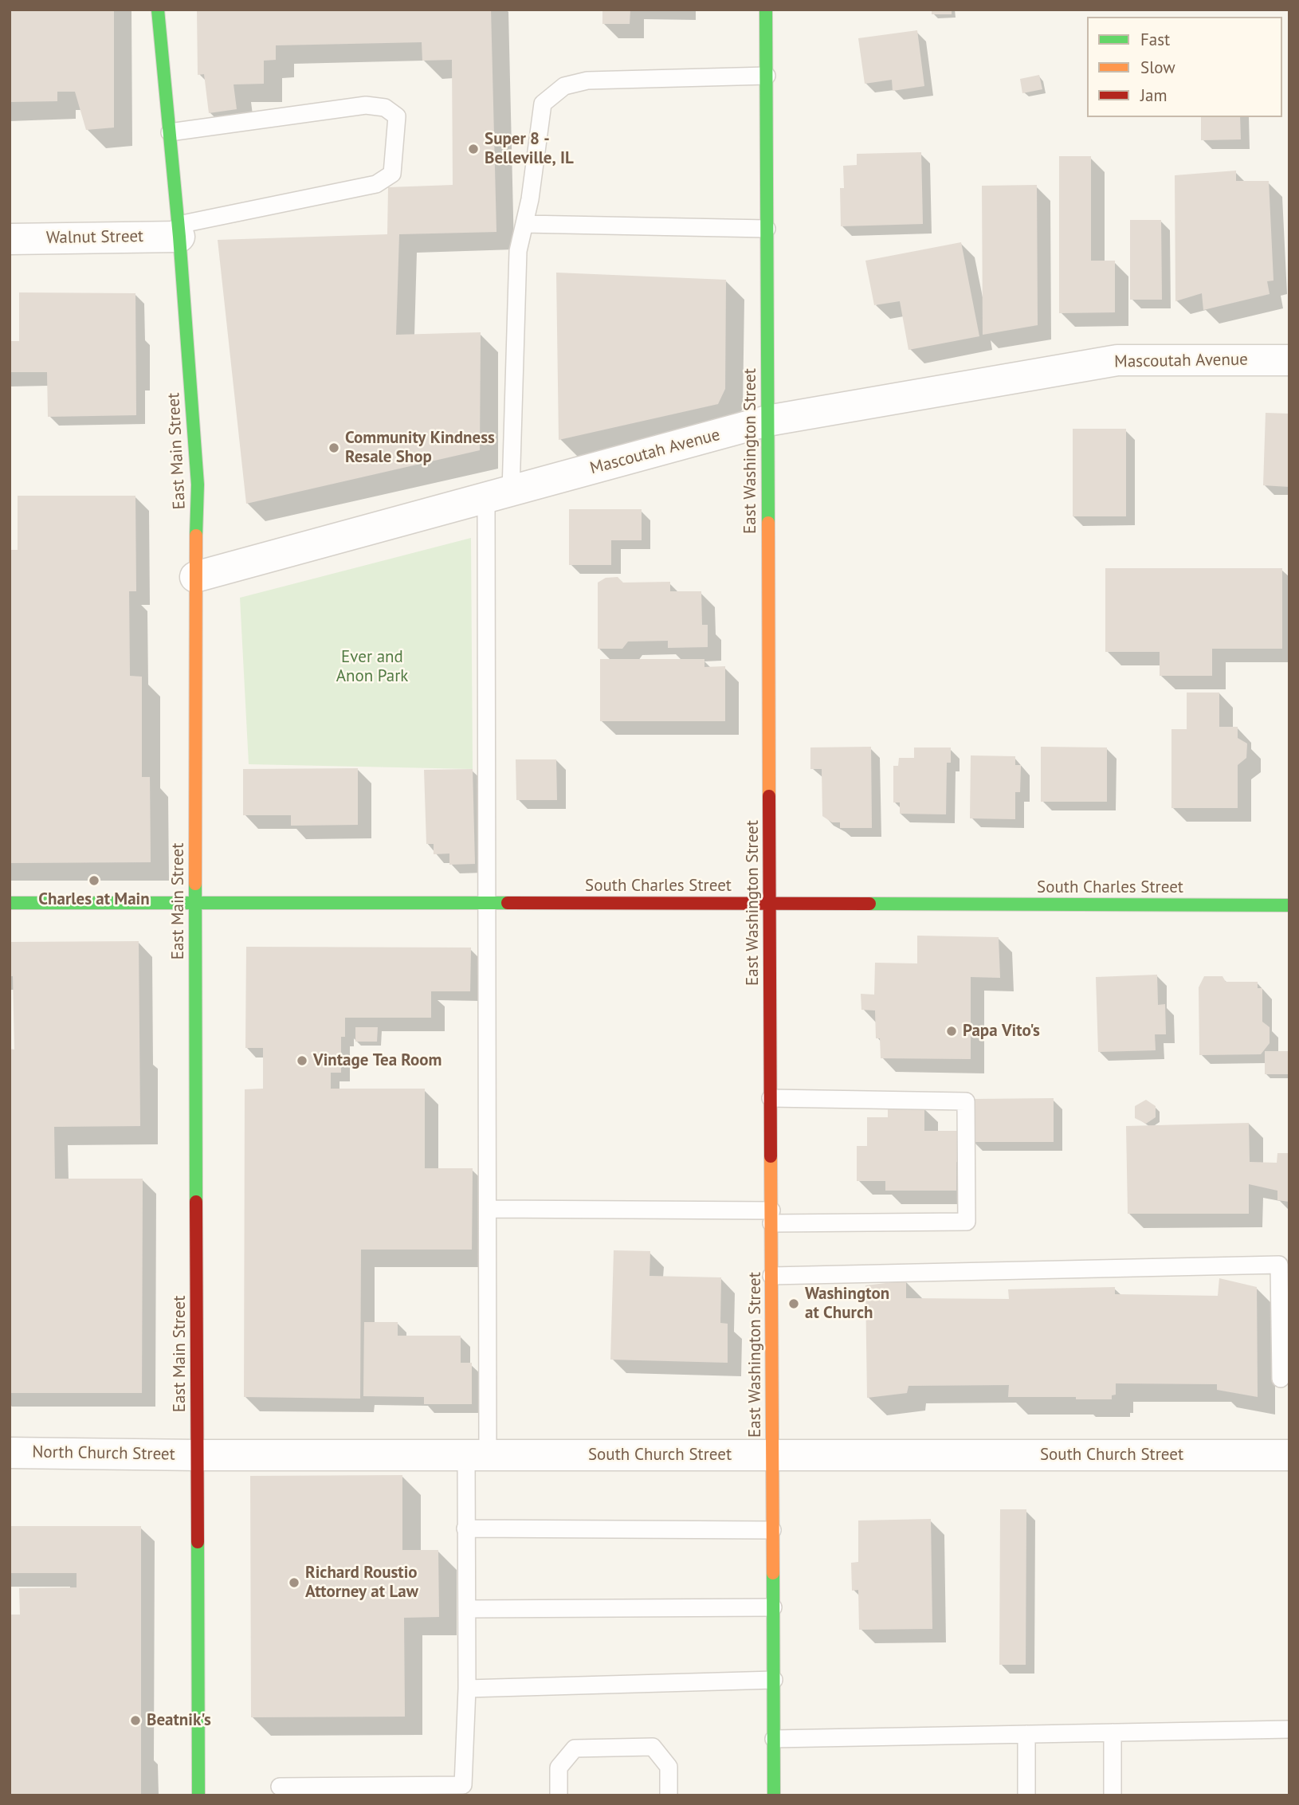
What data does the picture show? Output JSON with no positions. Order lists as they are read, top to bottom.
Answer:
{
  "streets": {
    "street": [
      "Walnut Street",
      "Mascoutah Avenue",
      "East Main Street",
      "East Washington Street",
      "South Charles Street",
      "North Church Street",
      "South Church Street"
    ]
  },
  "crossings": [
    ["Walnut Street", "East Main Street"],
    ["Mascoutah Avenue", "East Main Street"],
    ["Mascoutah Avenue", "East Washington Street"],
    ["East Main Street", "South Charles Street"],
    ["East Main Street", "North Church Street"],
    ["East Main Street", "South Church Street"],
    ["East Washington Street", "South Charles Street"],
    ["East Washington Street", "South Church Street"],
    ["North Church Street", "South Church Street"]
  ],
  "parks": ["Ever and Anon Park"],
  "places": [
    "Super 8 - Belleville, IL",
    "Community Kindness Resale Shop",
    "Charles at Main",
    "Papa Vito's",
    "Vintage Tea Room",
    "Washington at Church",
    "Richard Roustio Attorney at Law",
    "Beatnik's"
  ],
  "legend": ["Fast", "Slow", "Jam"]
}
